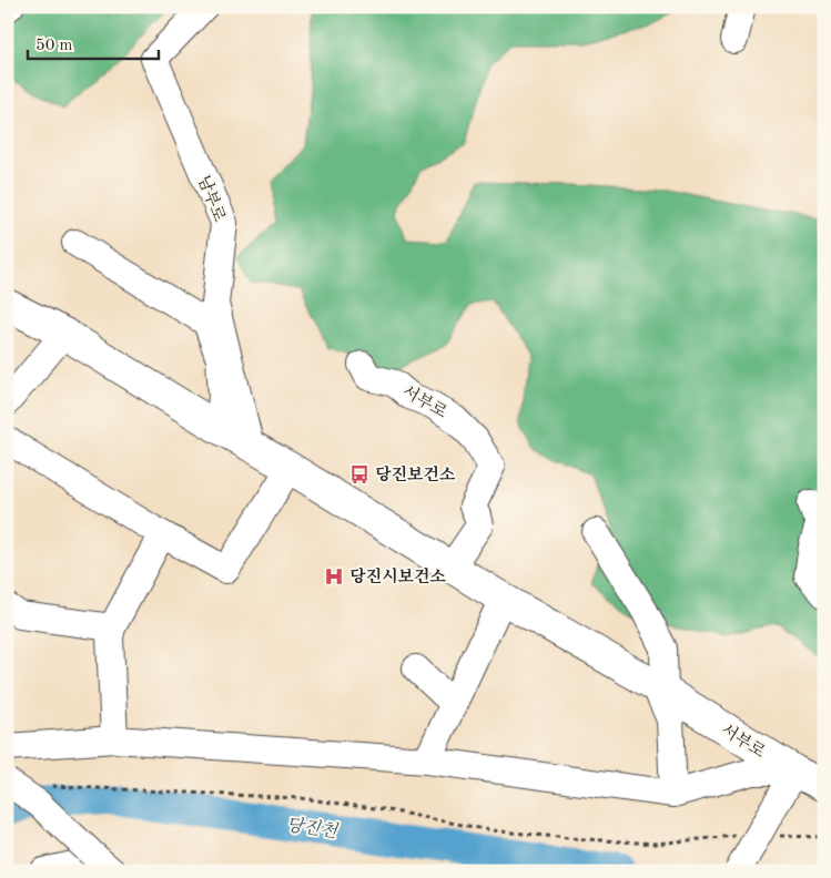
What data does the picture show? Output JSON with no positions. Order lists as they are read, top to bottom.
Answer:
{
  "streets": {
    "main road": ["서부로"],
    "street": ["남부로"]
  },
  "crossings": [
    ["남부로", "서부로"]
  ],
  "water": ["당진천"],
  "places": {
    "bus stop": ["당진보건소"],
    "hospital": ["당진시보건소"]
  },
  "scale_bar": "50 m"
}
